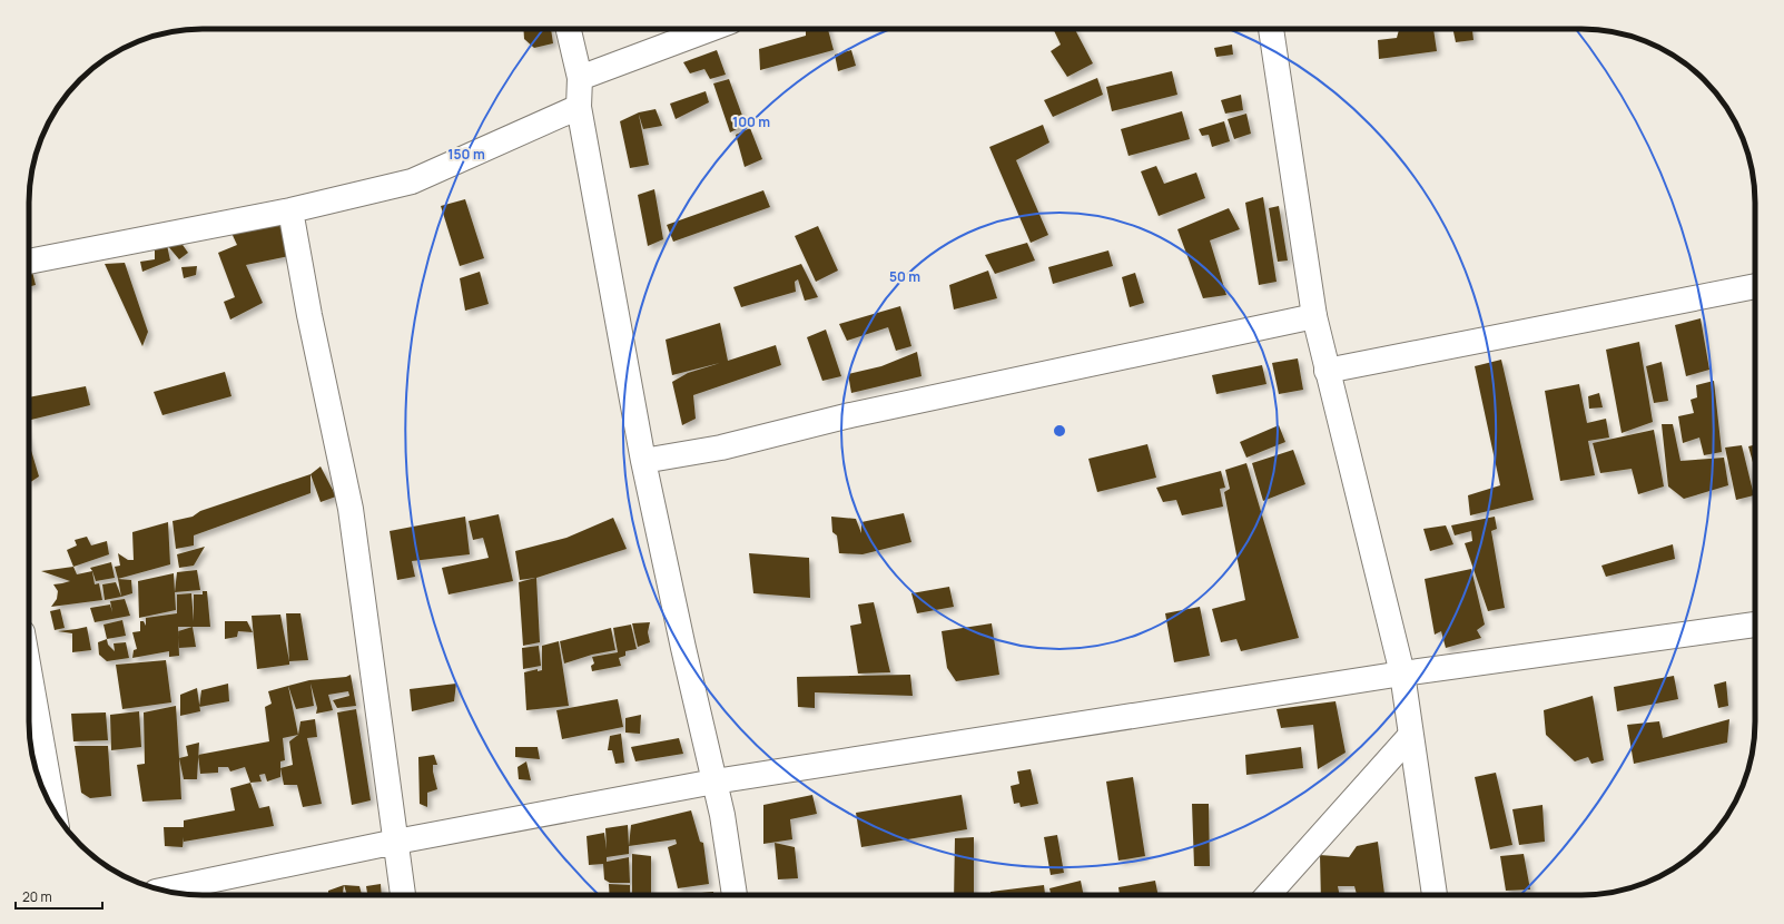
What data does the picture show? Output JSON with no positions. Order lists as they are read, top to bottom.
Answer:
{
  "scale_bar": "20 m",
  "rings": ["100 m", "150 m", "50 m"]
}
